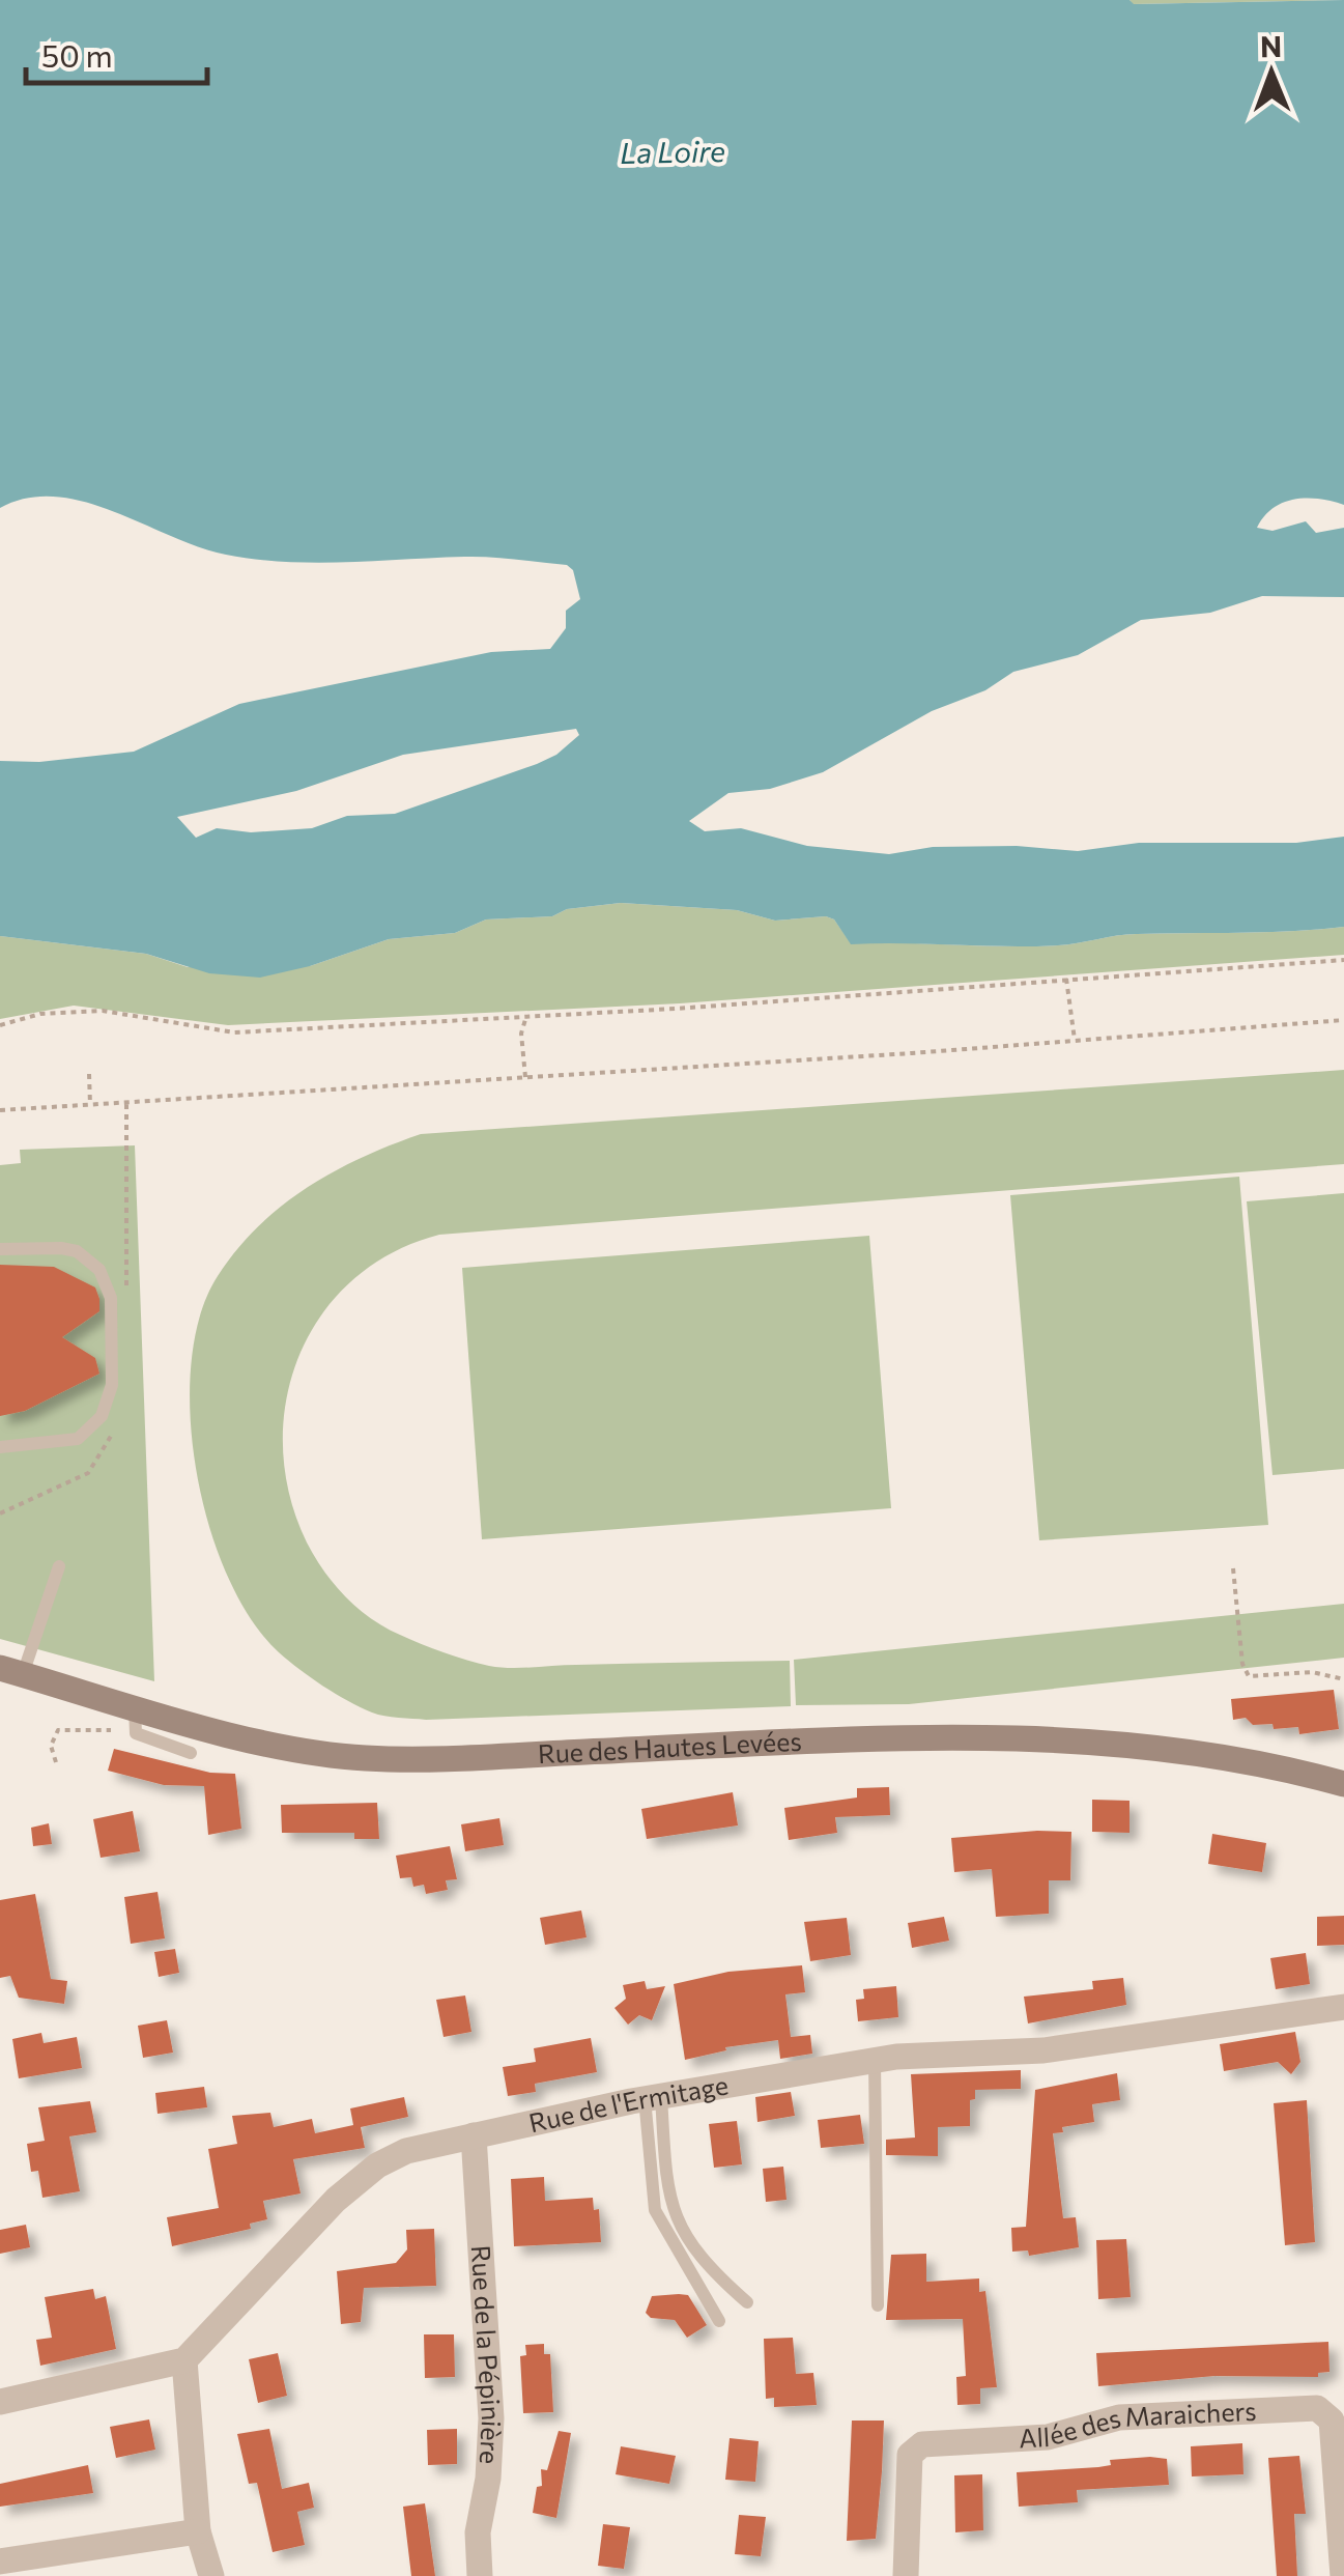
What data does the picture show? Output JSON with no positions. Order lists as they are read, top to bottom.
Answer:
{
  "streets": {
    "street": [
      "Rue des Hautes Levées",
      "Rue de l'Ermitage",
      "Rue de la Pépinière",
      "Allée des Maraichers"
    ]
  },
  "crossings": [
    ["Rue de l'Ermitage", "Rue de la Pépinière"]
  ],
  "water": ["La Loire"],
  "scale_bar": "50 m",
  "north": "top"
}
